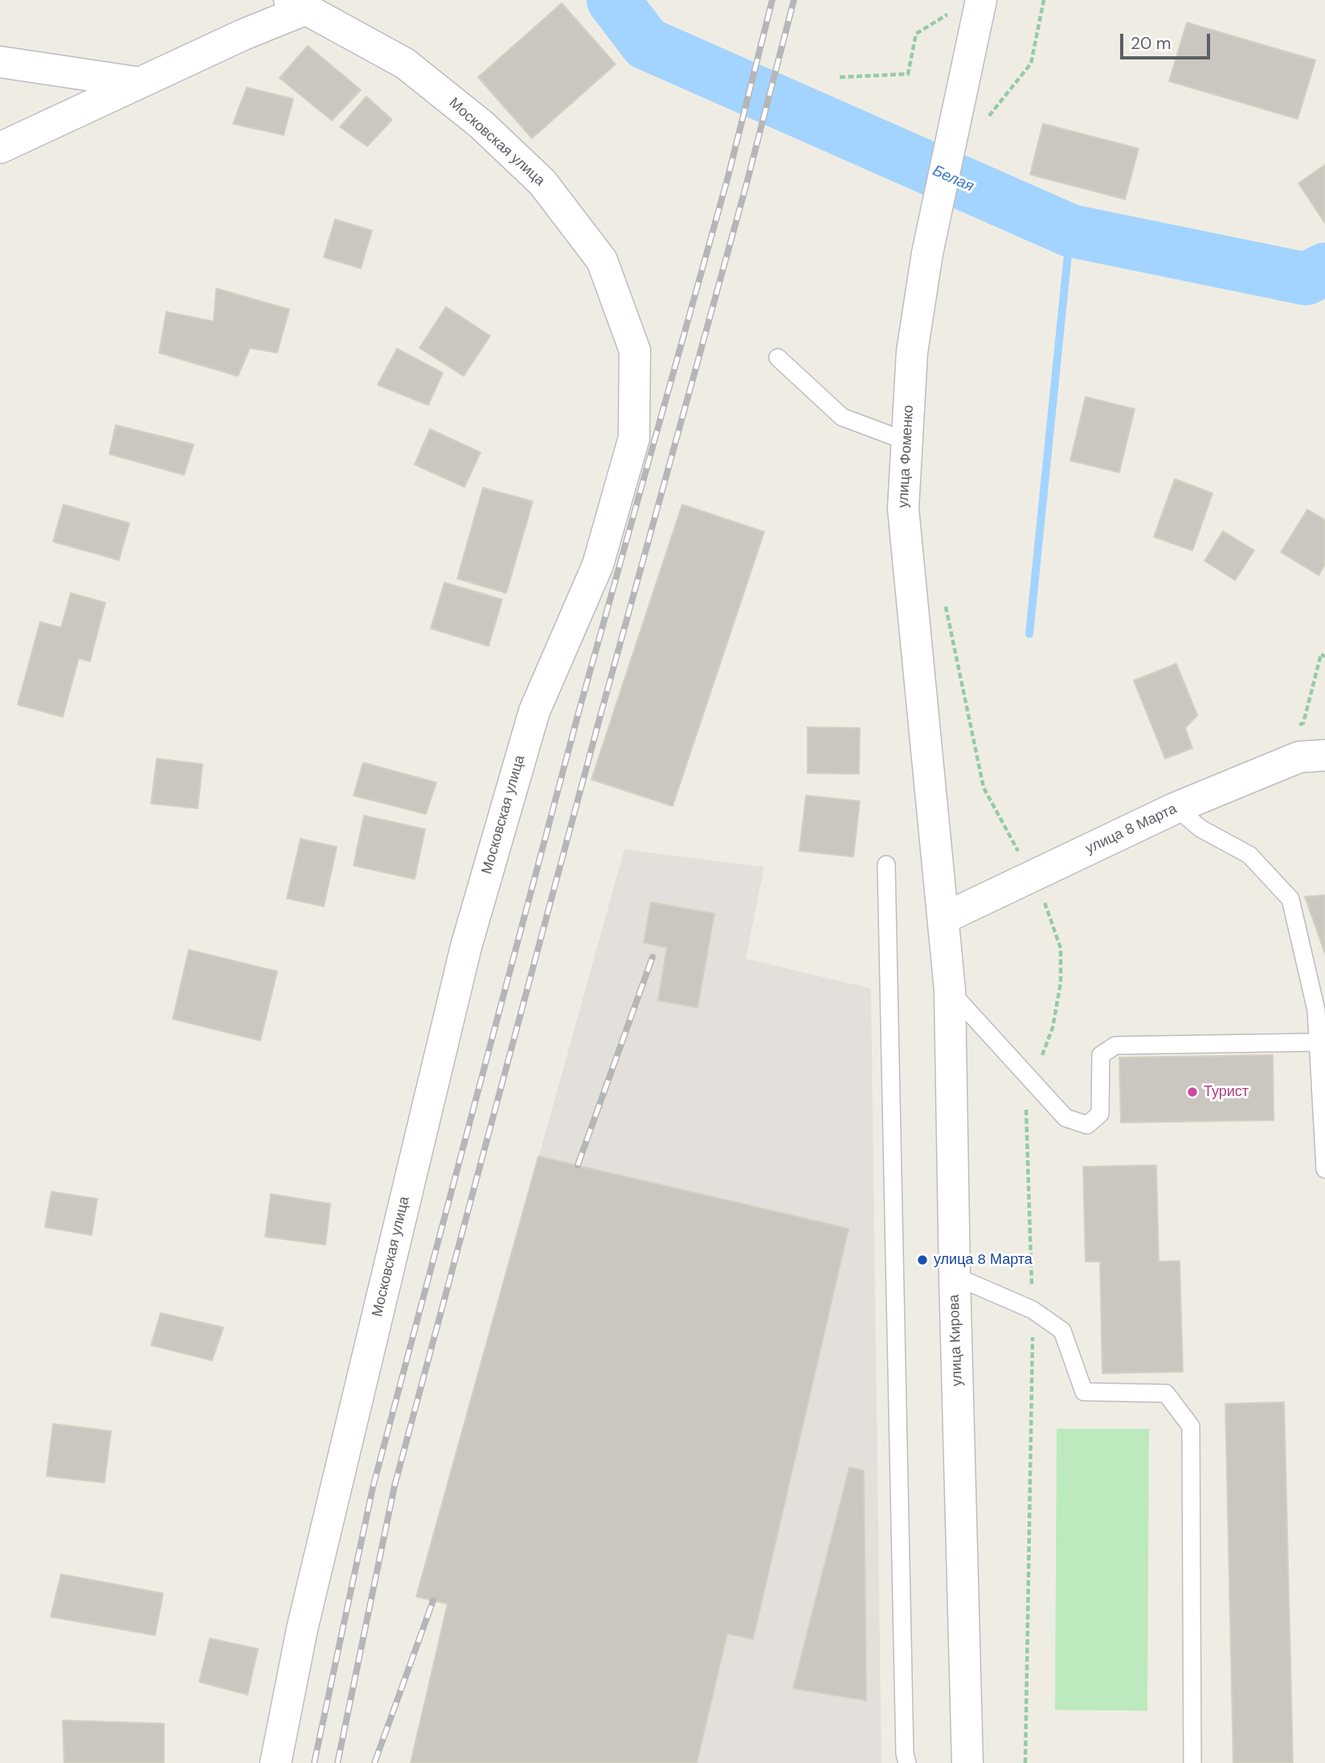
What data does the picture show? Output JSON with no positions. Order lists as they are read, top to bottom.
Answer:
{
  "streets": {
    "street": [
      "Московская улица",
      "улица Фоменко",
      "улица 8 Марта",
      "улица Кирова"
    ]
  },
  "crossings": [
    ["улица Фоменко", "улица 8 Марта"],
    ["улица Фоменко", "улица Кирова"],
    ["улица 8 Марта", "улица Кирова"]
  ],
  "water": ["Белая"],
  "places": ["Турист", "улица 8 Марта"],
  "scale_bar": "20 m"
}
